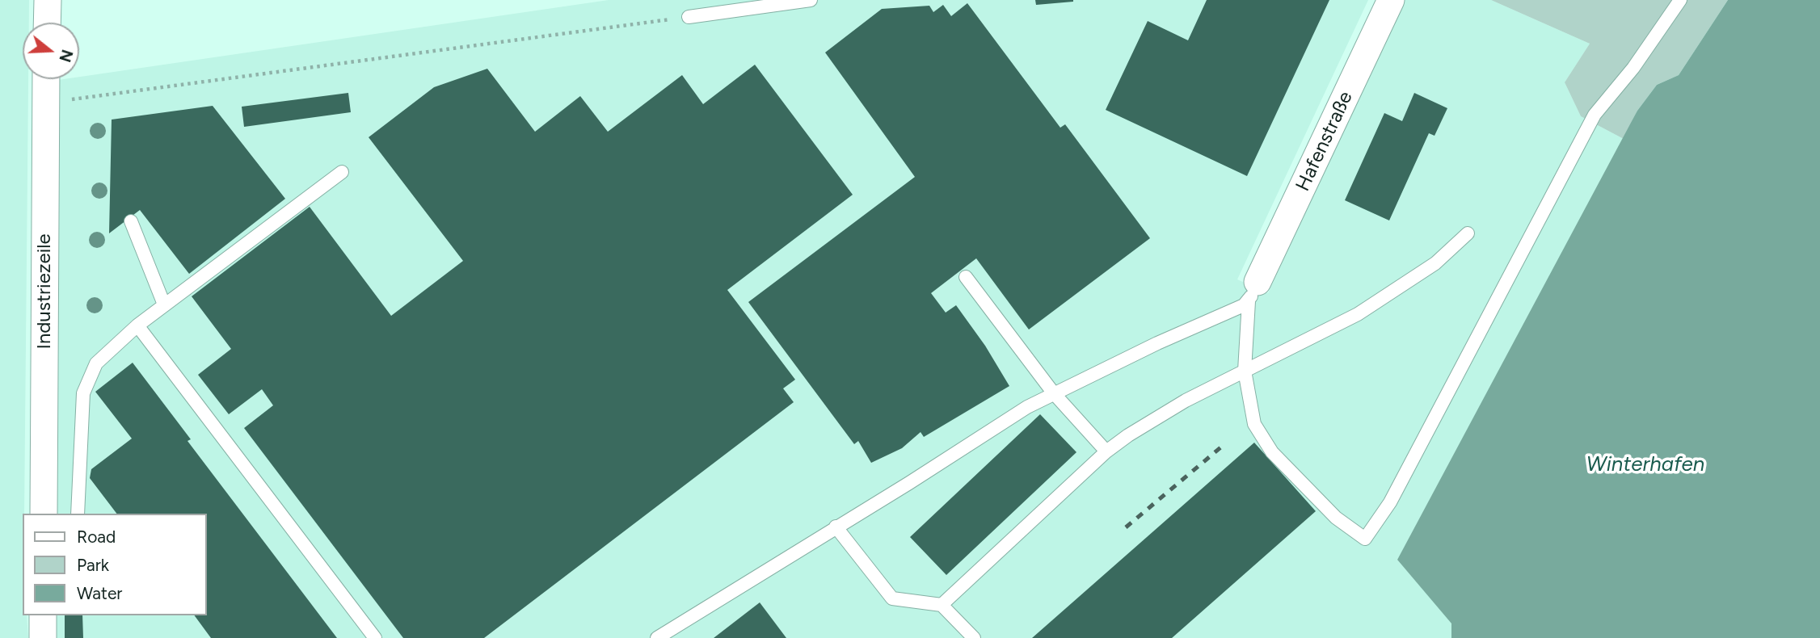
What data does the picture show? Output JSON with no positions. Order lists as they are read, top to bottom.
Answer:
{
  "streets": {
    "street": ["Hafenstraße", "Industriezeile"]
  },
  "water": ["Winterhafen"],
  "legend": ["Road", "Park", "Water"],
  "north": "right"
}
